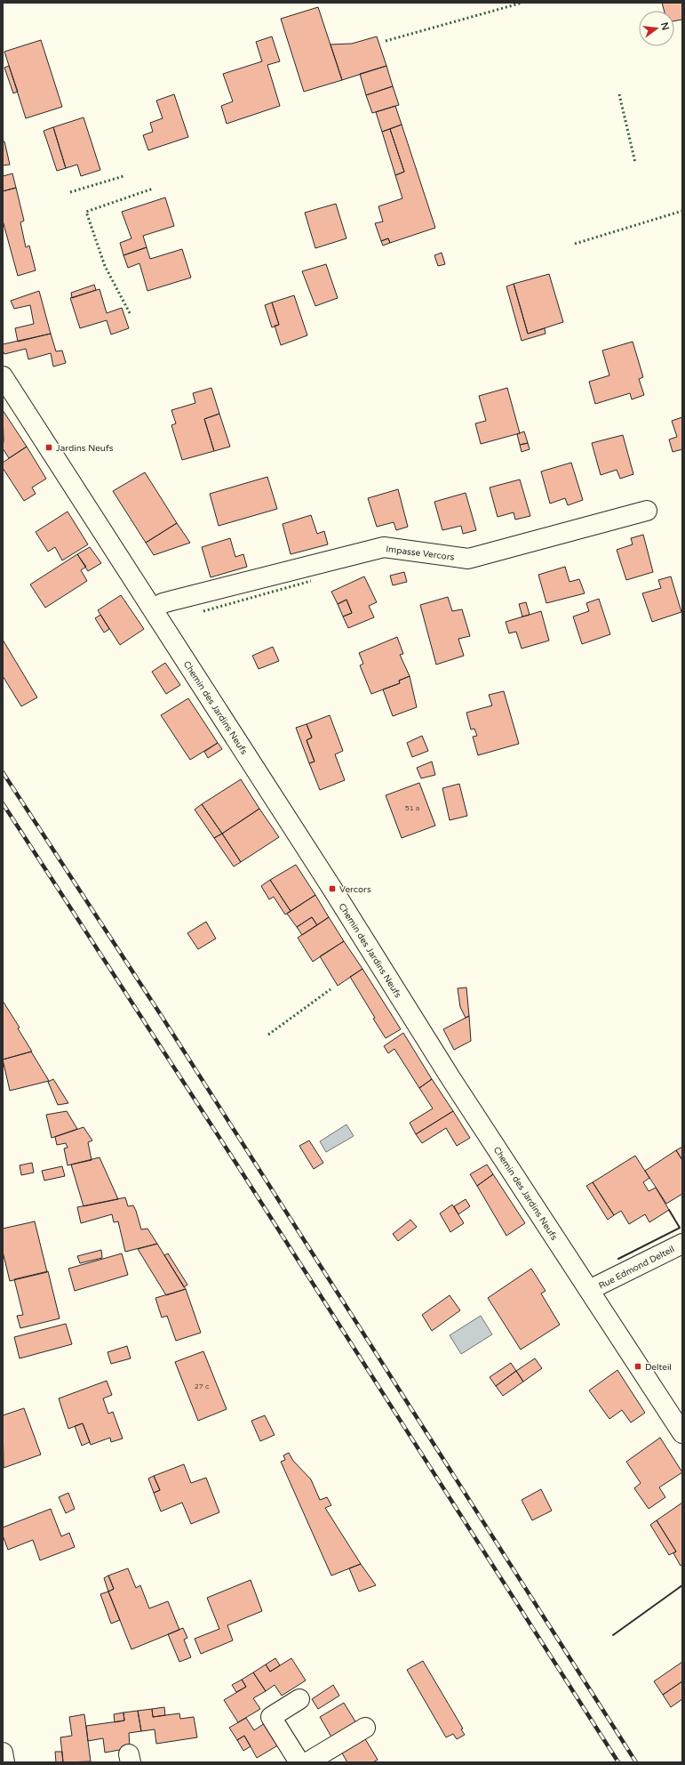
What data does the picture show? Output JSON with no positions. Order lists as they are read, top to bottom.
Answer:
{
  "streets": {
    "street": ["Impasse Vercors", "Chemin des Jardins Neufs", "Rue Edmond Delteil"]
  },
  "crossings": [
    ["Impasse Vercors", "Chemin des Jardins Neufs"],
    ["Chemin des Jardins Neufs", "Rue Edmond Delteil"]
  ],
  "places": {
    "transit": ["Jardins Neufs", "Vercors", "Delteil"]
  },
  "house_numbers": ["51 a", "27 c"],
  "north": "right"
}
